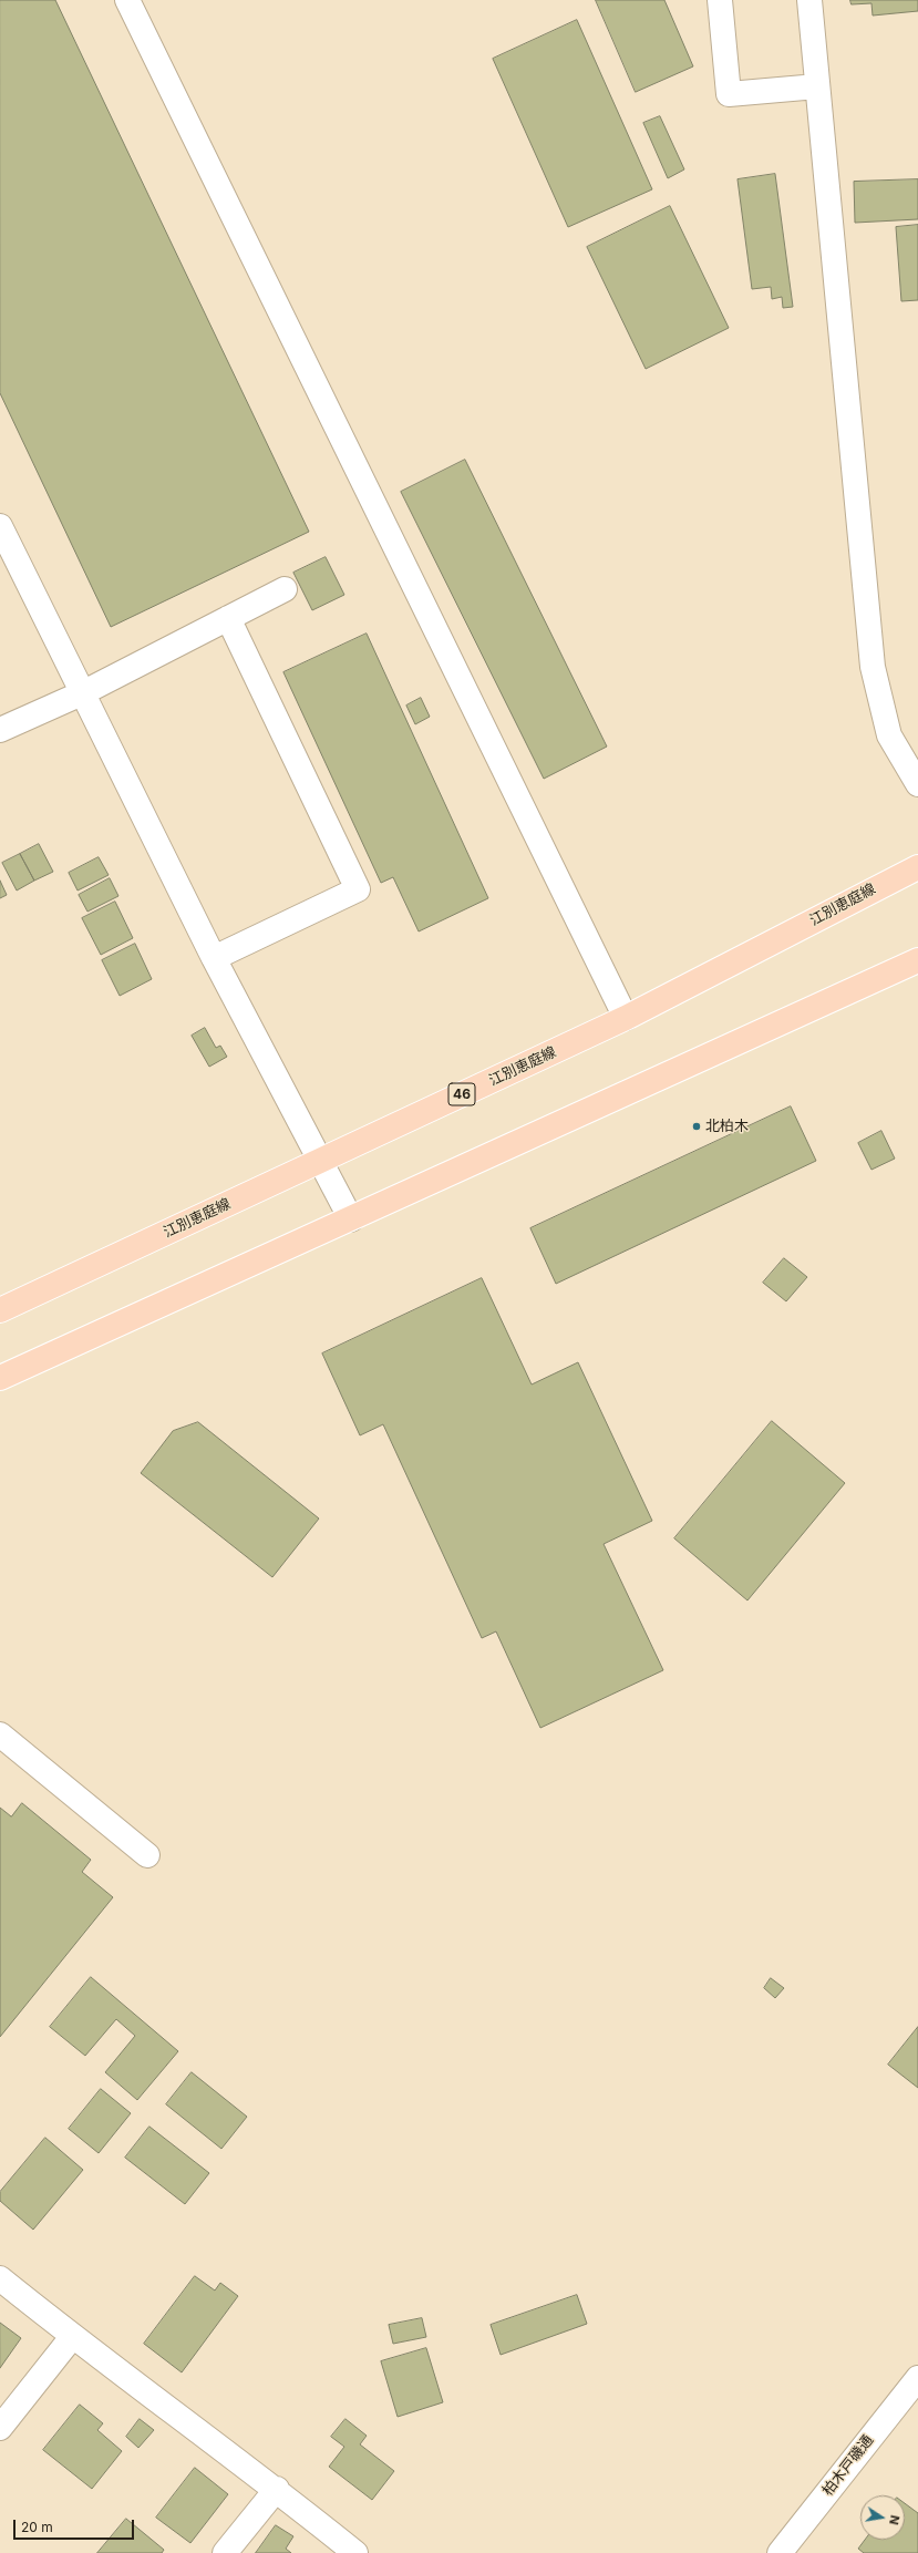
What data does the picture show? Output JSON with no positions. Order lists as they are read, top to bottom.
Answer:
{
  "streets": {
    "main road": ["江別恵庭線", "46"],
    "street": ["柏木戸磯通"]
  },
  "places": ["北柏木"],
  "scale_bar": "20 m",
  "north": "right"
}
